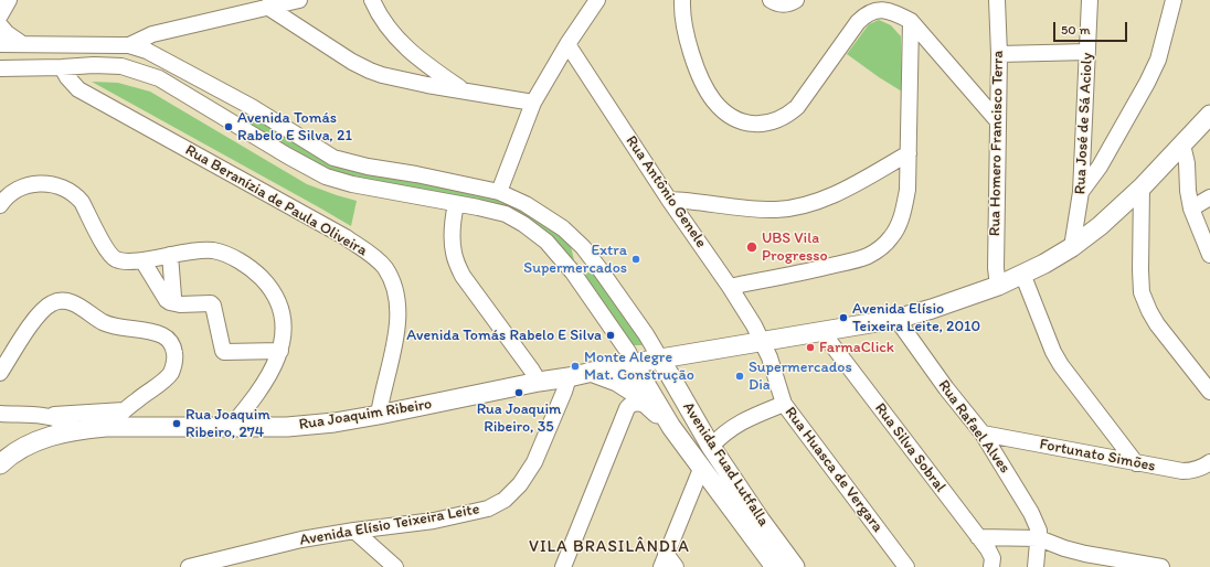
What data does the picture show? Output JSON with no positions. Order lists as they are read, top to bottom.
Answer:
{
  "streets": {
    "main road": ["Rua Joaquim Ribeiro", "Avenida Fuad Lutfalla"],
    "street": [
      "Rua José de Sá Acioly",
      "Rua Homero Francisco Terra",
      "Rua Antônio Genele",
      "Rua Beranízia de Paula Oliveira",
      "Rua Rafael Alves",
      "Rua Silva Sobral",
      "Fortunato Simões",
      "Rua Huasca de Vergara",
      "Avenida Elísio Teixeira Leite"
    ]
  },
  "crossings": [
    ["Rua Antônio Genele", "Rua Huasca de Vergara"],
    ["Rua Beranízia de Paula Oliveira", "Rua Joaquim Ribeiro"],
    ["Rua Joaquim Ribeiro", "Avenida Elísio Teixeira Leite"],
    ["Rua Rafael Alves", "Fortunato Simões"]
  ],
  "districts": ["VILA BRASILÂNDIA"],
  "places": [
    "Avenida Tomás Rabelo E Silva, 21",
    "UBS Vila Progresso",
    "Extra Supermercados",
    "Avenida Elísio Teixeira Leite, 2010",
    "Avenida Tomás Rabelo E Silva",
    "FarmaClick",
    "Monte Alegre Mat. Construção",
    "Supermercados Dia",
    "Rua Joaquim Ribeiro, 35",
    "Rua Joaquim Ribeiro, 274"
  ],
  "scale_bar": "50 m"
}
